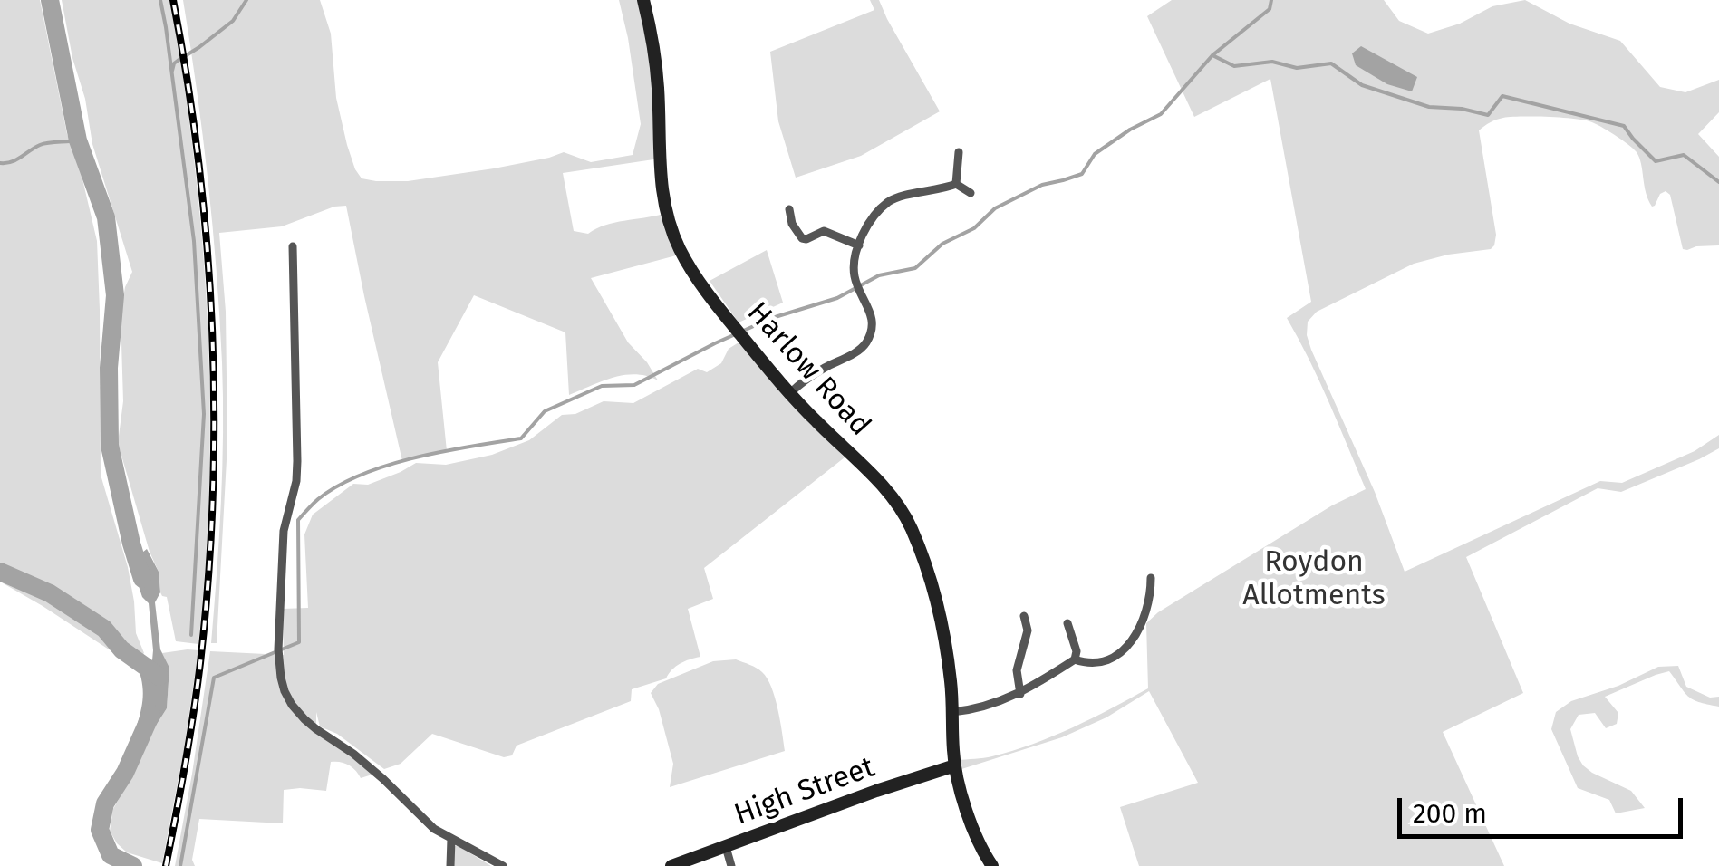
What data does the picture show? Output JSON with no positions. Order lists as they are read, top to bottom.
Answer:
{
  "streets": {
    "street": ["Harlow Road", "High Street"]
  },
  "crossings": [
    ["Harlow Road", "High Street"]
  ],
  "parks": ["Roydon Allotments"],
  "scale_bar": "200 m"
}
